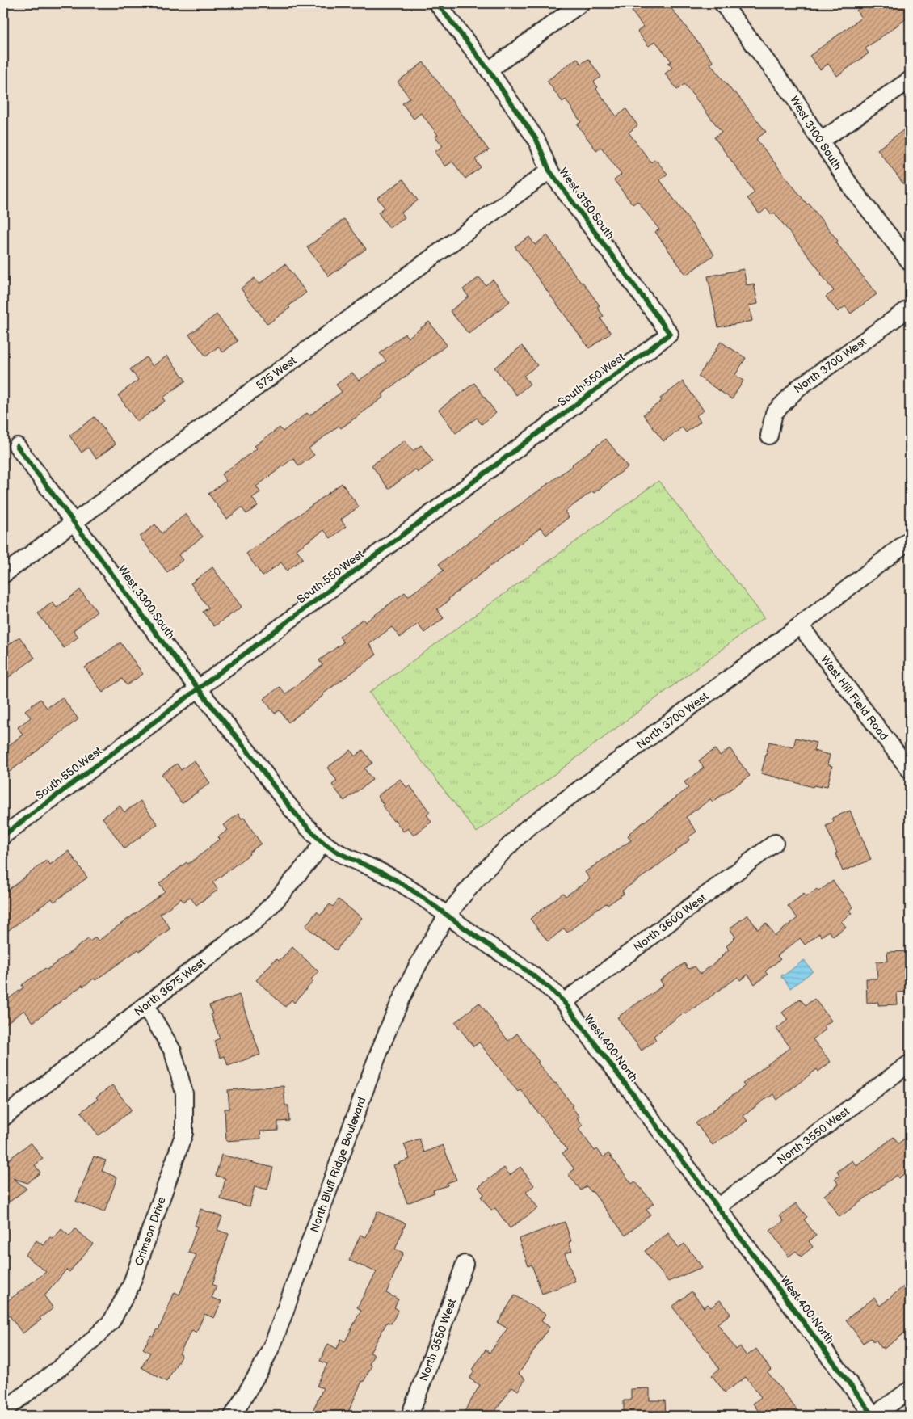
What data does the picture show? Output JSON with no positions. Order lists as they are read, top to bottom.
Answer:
{
  "streets": {
    "street": [
      "West 3100 South",
      "West 3150 South",
      "North 3700 West",
      "575 West",
      "South 550 West",
      "West 3300 South",
      "West Hill Field Road",
      "North 3600 West",
      "North 3675 West",
      "West 400 North",
      "North 3550 West",
      "North Bluff Ridge Boulevard",
      "Crimson Drive"
    ]
  },
  "crossings": [
    ["West 3150 South", "575 West"],
    ["West 3150 South", "South 550 West"],
    ["North 3700 West", "West Hill Field Road"],
    ["North 3700 West", "West 400 North"],
    ["North 3700 West", "North Bluff Ridge Boulevard"],
    ["575 West", "West 3300 South"],
    ["South 550 West", "West 3300 South"],
    ["West 3300 South", "West 400 North"],
    ["North 3600 West", "West 400 North"],
    ["North 3675 West", "West 400 North"],
    ["North 3675 West", "Crimson Drive"],
    ["West 400 North", "North 3550 West"],
    ["West 400 North", "North Bluff Ridge Boulevard"]
  ]
}
